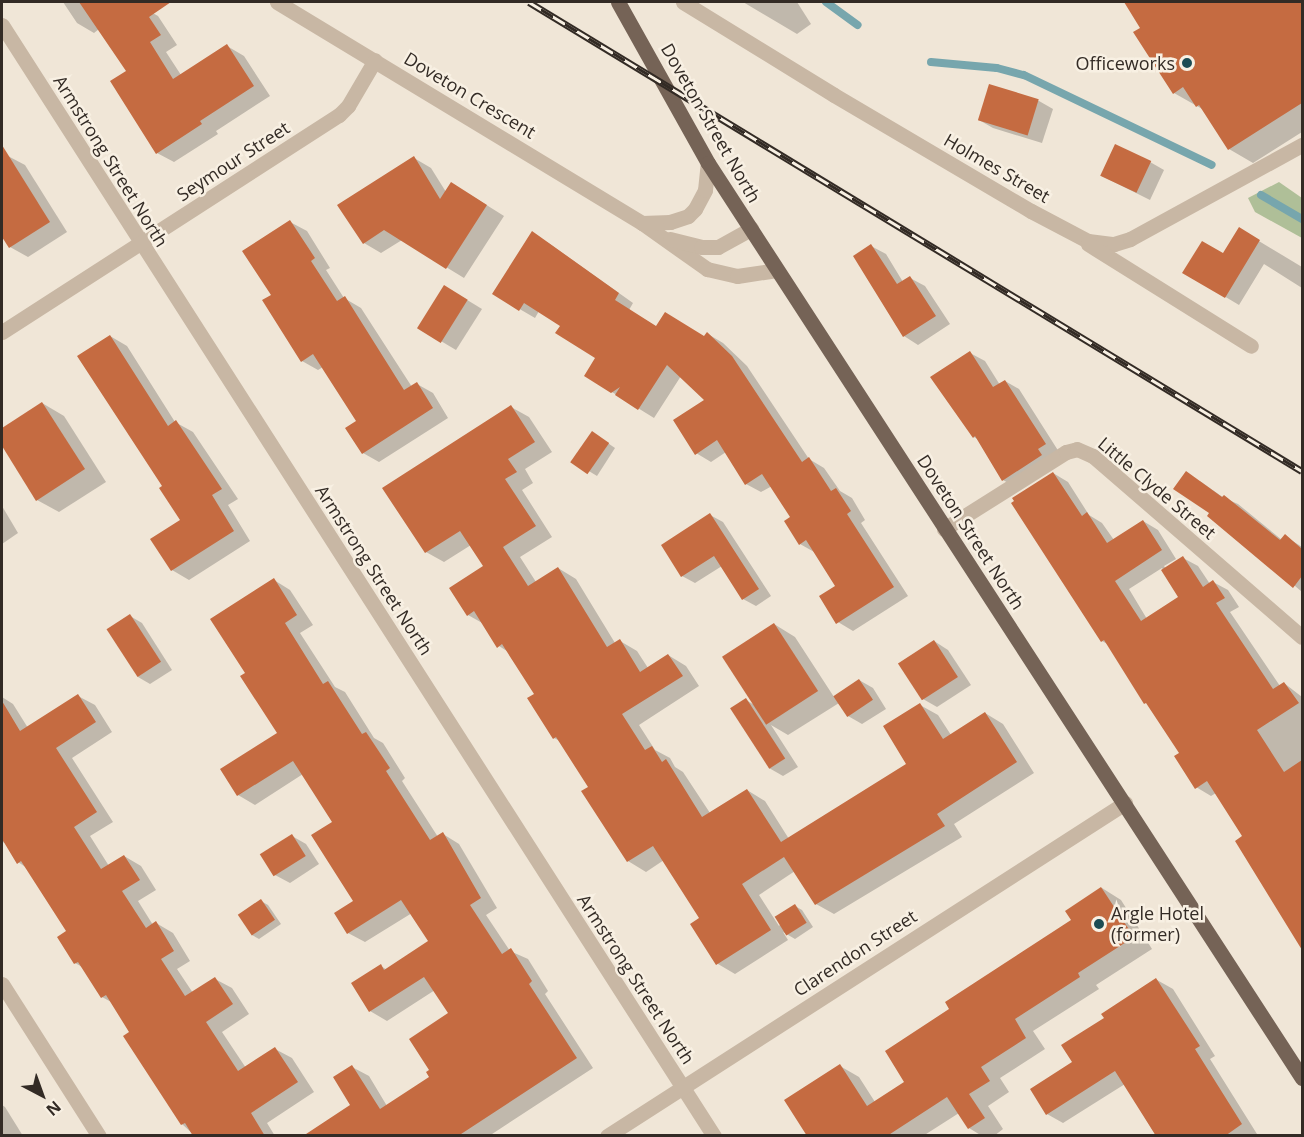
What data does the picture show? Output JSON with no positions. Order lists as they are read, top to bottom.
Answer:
{
  "streets": {
    "main road": ["Doveton Street North"],
    "street": [
      "Doveton Crescent",
      "Armstrong Street North",
      "Seymour Street",
      "Holmes Street",
      "Little Clyde Street",
      "Clarendon Street"
    ]
  },
  "crossings": [
    ["Doveton Crescent", "Doveton Street North"],
    ["Doveton Crescent", "Seymour Street"],
    ["Doveton Street North", "Little Clyde Street"],
    ["Doveton Street North", "Clarendon Street"],
    ["Armstrong Street North", "Seymour Street"],
    ["Armstrong Street North", "Clarendon Street"]
  ],
  "places": ["Officeworks", "Argle Hotel (former)"],
  "north": "bottom right"
}
